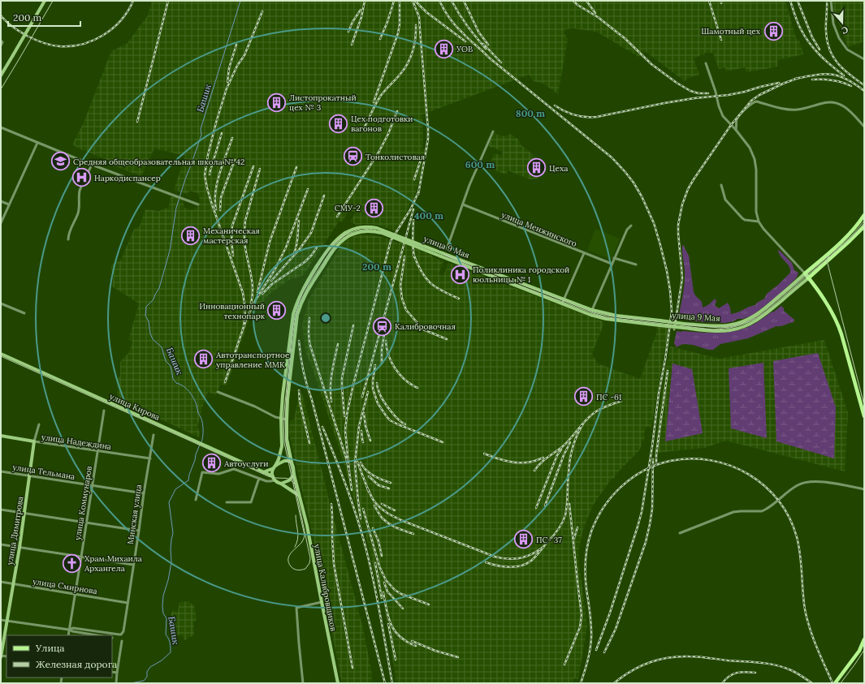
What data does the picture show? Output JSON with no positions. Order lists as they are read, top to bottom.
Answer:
{
  "streets": {
    "main road": [
      "улица 9 Мая",
      "улица Кирова",
      "улица Надеждина",
      "улица Димитрова",
      "улица Калибровщиков"
    ],
    "street": [
      "улица Менжинского",
      "улица Тельмана",
      "улица Коммунаров",
      "Минская улица",
      "улица Смирнова"
    ]
  },
  "crossings": [
    ["улица 9 Мая", "улица Кирова"],
    ["улица 9 Мая", "улица Калибровщиков"],
    ["улица Кирова", "улица Калибровщиков"],
    ["улица Надеждина", "улица Коммунаров"],
    ["улица Надеждина", "Минская улица"],
    ["улица Надеждина", "улица Димитрова"],
    ["улица Тельмана", "улица Коммунаров"],
    ["улица Тельмана", "Минская улица"],
    ["улица Тельмана", "улица Димитрова"],
    ["улица Коммунаров", "улица Смирнова"],
    ["Минская улица", "улица Смирнова"],
    ["улица Димитрова", "улица Смирнова"]
  ],
  "water": ["Башик"],
  "places": {
    "building": [
      "Шамотный цех",
      "УОВ",
      "Листопрокатный цех № 3",
      "Цех подготовки вагонов",
      "Цеха",
      "СМУ-2",
      "Механическая мастерская",
      "Инновационный технопарк",
      "Автотранспортное управление ММК",
      "ПС -61",
      "Автоуслуги",
      "ПС- 37"
    ],
    "station": ["Тонколистовая", "Калибровочная"],
    "school or university": ["Средняя общеобразовательная школа № 42"],
    "hospital": ["Наркодиспансер", "Поликлиника городской юольницы № 1"],
    "church": ["Храм Михаила Архангела"]
  },
  "legend": ["Улица", "Железная дорога"],
  "scale_bar": "200 m",
  "north": "bottom",
  "rings": [
    "800 m",
    "600 m",
    "400 m",
    "200 m"
  ]
}
